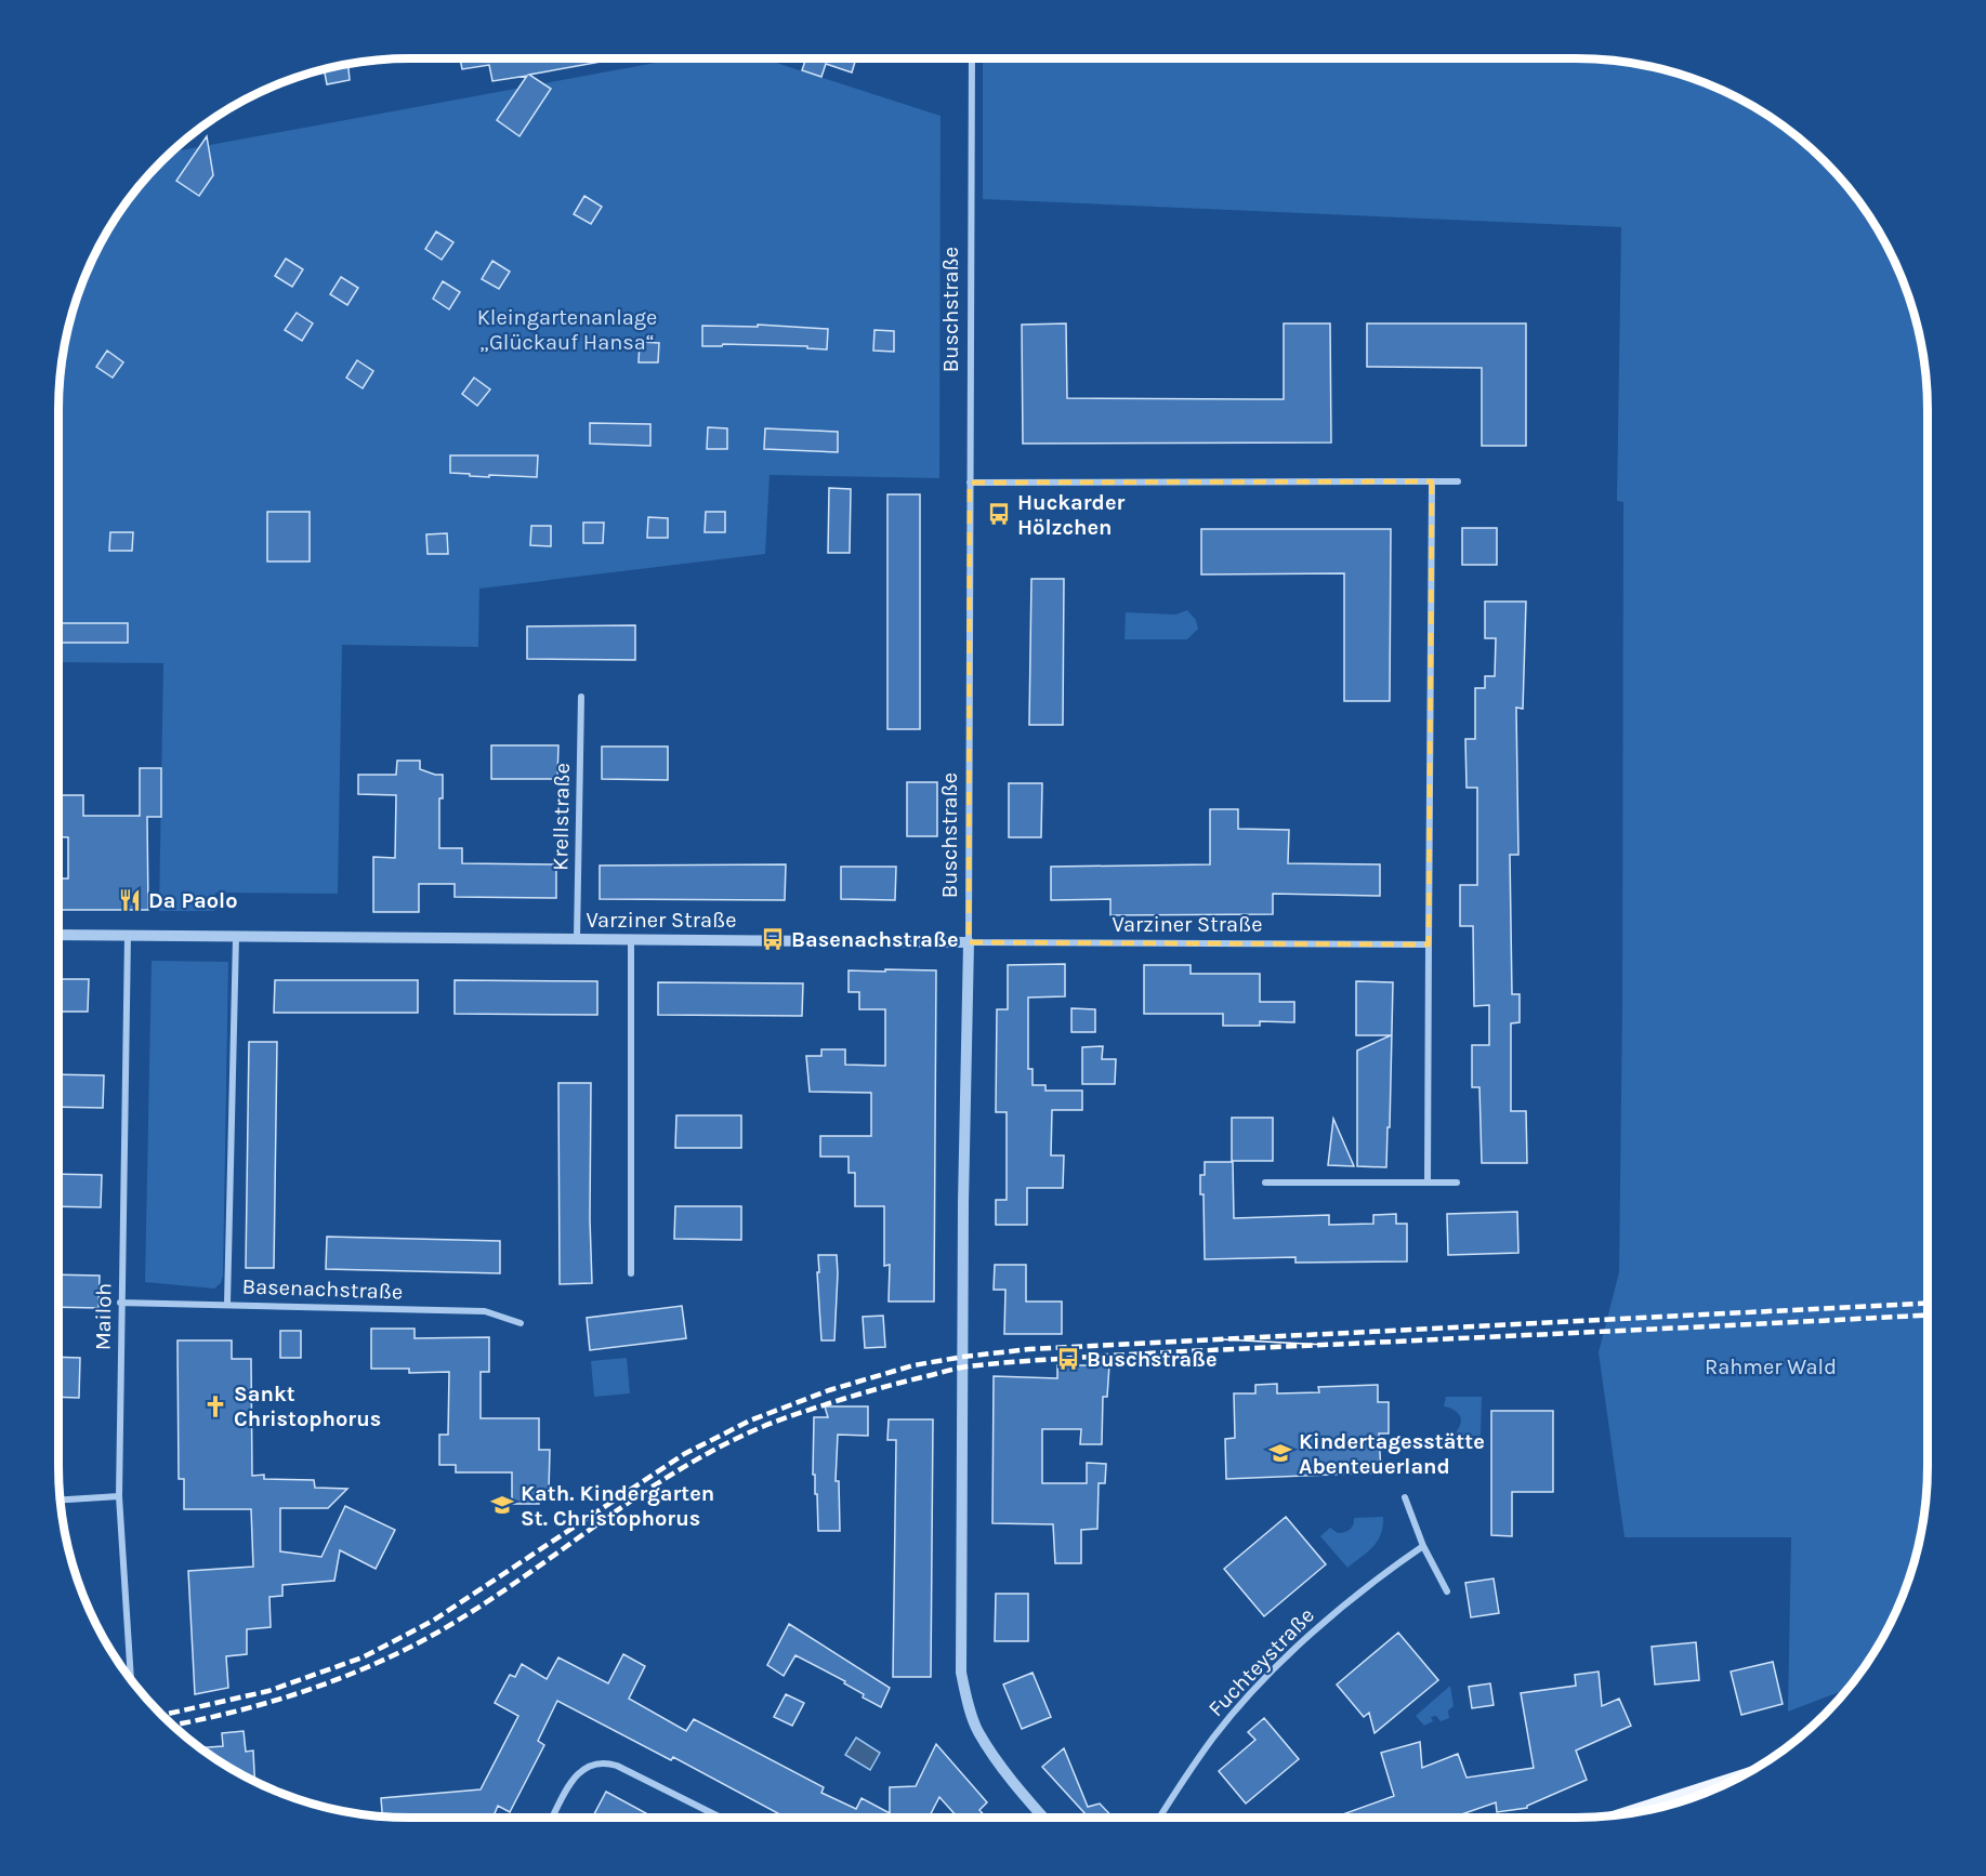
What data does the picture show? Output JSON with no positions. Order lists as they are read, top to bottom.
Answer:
{
  "streets": {
    "street": [
      "Buschstraße",
      "Krellstraße",
      "Varziner Straße",
      "Basenachstraße",
      "Mailoh",
      "Fuchteystraße"
    ]
  },
  "crossings": [
    ["Buschstraße", "Varziner Straße"],
    ["Krellstraße", "Varziner Straße"],
    ["Varziner Straße", "Mailoh"],
    ["Basenachstraße", "Mailoh"]
  ],
  "parks": ["Kleingartenanlage „Glückauf Hansa“", "Rahmer Wald"],
  "places": {
    "bus stop": ["Huckarder Hölzchen", "Basenachstraße", "Buschstraße"],
    "restaurant": ["Da Paolo"],
    "church": ["Sankt Christophorus"],
    "school or university": ["Kindertagesstätte Abenteuerland", "Kath. Kindergarten St. Christophorus"]
  }
}
